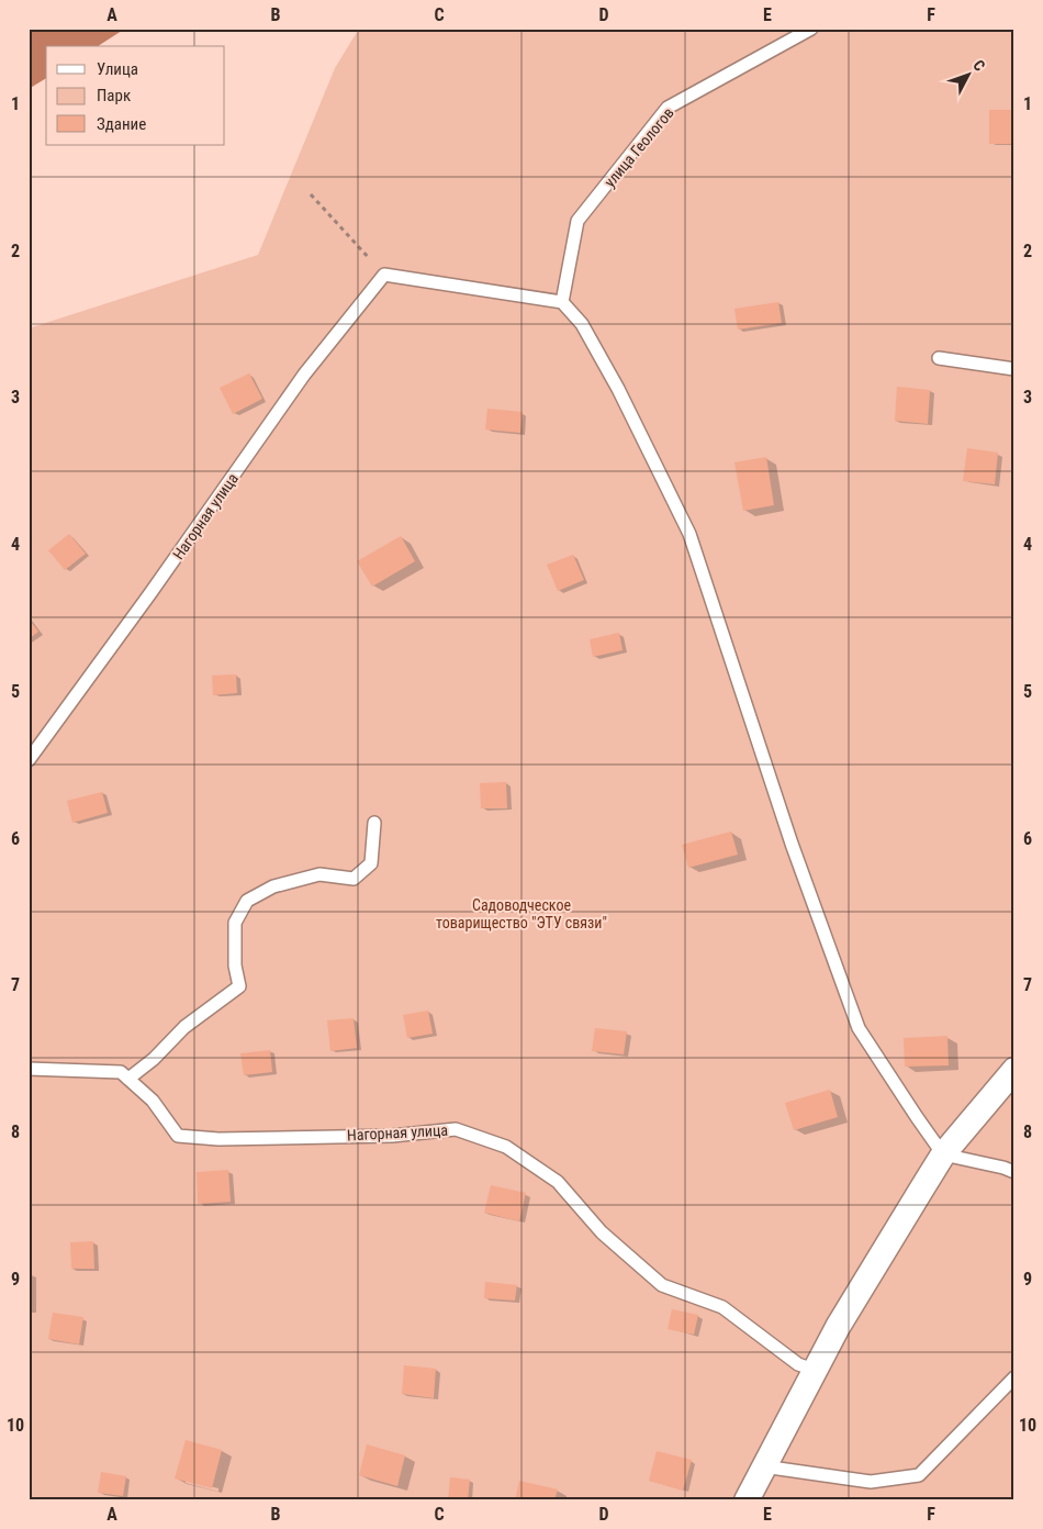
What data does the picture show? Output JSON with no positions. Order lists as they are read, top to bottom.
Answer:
{
  "streets": {
    "lane": ["улица Геологов", "Нагорная улица"]
  },
  "parks": ["Садоводческое товарищество \"ЭТУ связи\""],
  "legend": ["Улица", "Парк", "Здание"],
  "north": "top right",
  "grid": {
    "columns": [
      "A",
      "B",
      "C",
      "D",
      "E",
      "F"
    ],
    "rows": [
      "1",
      "2",
      "3",
      "4",
      "5",
      "6",
      "7",
      "8",
      "9",
      "10"
    ]
  }
}
